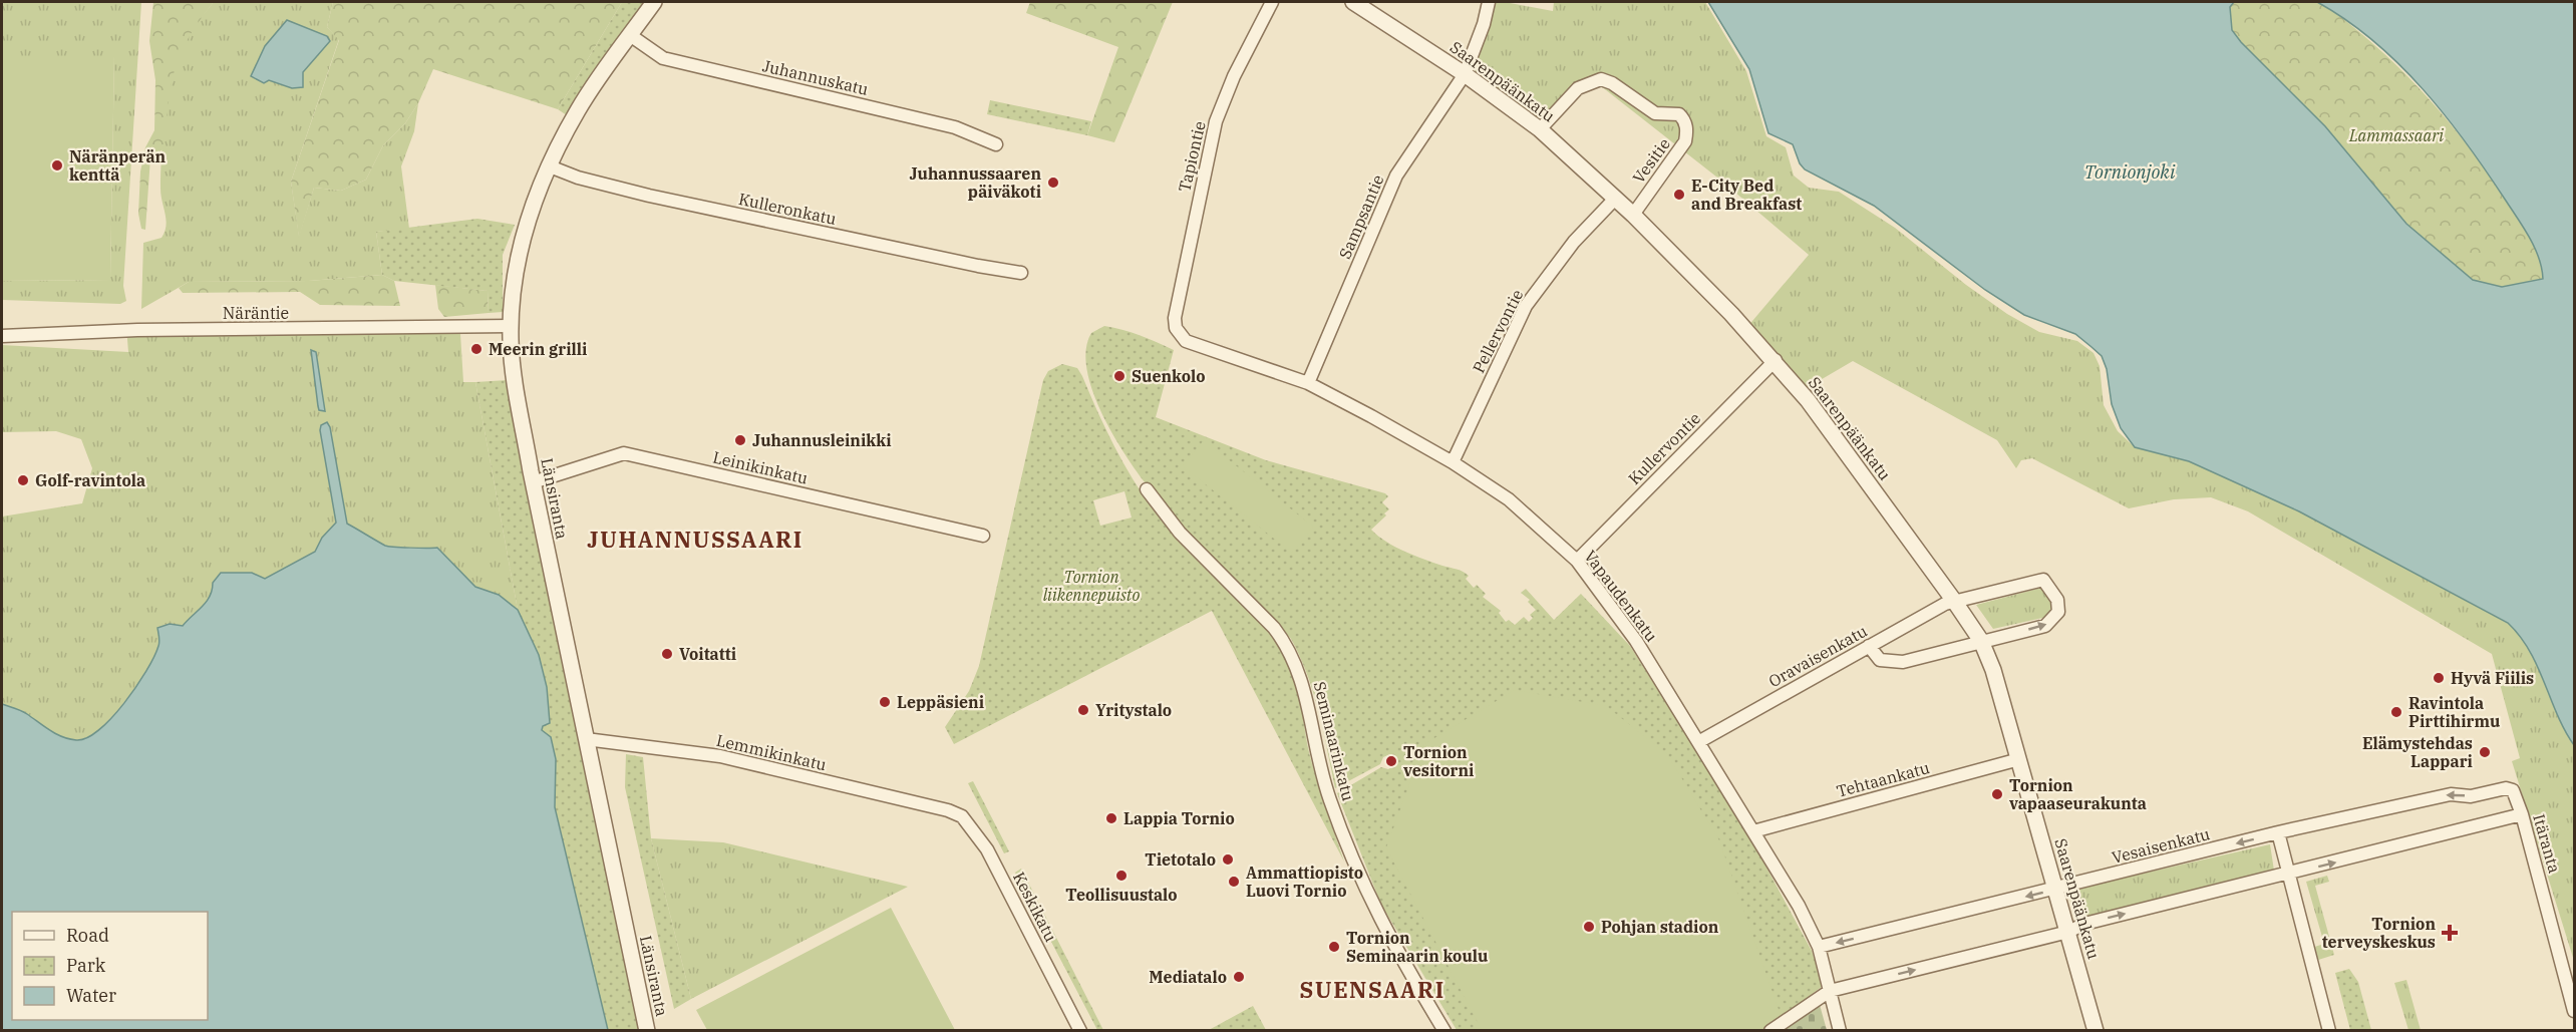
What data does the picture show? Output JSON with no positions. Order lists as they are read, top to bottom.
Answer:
{
  "streets": {
    "street": [
      "Juhannuskatu",
      "Saarenpäänkatu",
      "Tapiontie",
      "Vesitie",
      "Kulleronkatu",
      "Sampsantie",
      "Näräntie",
      "Pellervontie",
      "Kullervontie",
      "Leinikinkatu",
      "Länsiranta",
      "Vapaudenkatu",
      "Oravaisenkatu",
      "Seminaarinkatu",
      "Lemmikinkatu",
      "Tehtaankatu",
      "Itäranta",
      "Vesaisenkatu",
      "Keskikatu"
    ]
  },
  "crossings": [
    ["Juhannuskatu", "Länsiranta"],
    ["Saarenpäänkatu", "Vesitie"],
    ["Saarenpäänkatu", "Sampsantie"],
    ["Saarenpäänkatu", "Pellervontie"],
    ["Saarenpäänkatu", "Kullervontie"],
    ["Saarenpäänkatu", "Oravaisenkatu"],
    ["Saarenpäänkatu", "Tehtaankatu"],
    ["Saarenpäänkatu", "Vesaisenkatu"],
    ["Tapiontie", "Vapaudenkatu"],
    ["Kulleronkatu", "Länsiranta"],
    ["Sampsantie", "Vapaudenkatu"],
    ["Näräntie", "Länsiranta"],
    ["Pellervontie", "Vapaudenkatu"],
    ["Kullervontie", "Vapaudenkatu"],
    ["Leinikinkatu", "Länsiranta"],
    ["Länsiranta", "Lemmikinkatu"],
    ["Vapaudenkatu", "Oravaisenkatu"],
    ["Vapaudenkatu", "Tehtaankatu"],
    ["Vapaudenkatu", "Vesaisenkatu"],
    ["Lemmikinkatu", "Keskikatu"],
    ["Itäranta", "Vesaisenkatu"]
  ],
  "districts": ["JUHANNUSSAARI", "SUENSAARI"],
  "water": ["Tornionjoki"],
  "parks": ["Lammassaari", "Tornion liikennepuisto"],
  "places": {
    "other": [
      "Näränperän kenttä",
      "Juhannussaaren päiväkoti",
      "E-City Bed and Breakfast",
      "Meerin grilli",
      "Suenkolo",
      "Juhannusleinikki",
      "Golf-ravintola",
      "Voitatti",
      "Hyvä Fiilis",
      "Leppäsieni",
      "Yritystalo",
      "Ravintola Pirttihirmu",
      "Elämystehdas Lappari",
      "Tornion vesitorni",
      "Tornion vapaaseurakunta",
      "Lappia Tornio",
      "Tietotalo",
      "Teollisuustalo",
      "Ammattiopisto Luovi Tornio",
      "Pohjan stadion",
      "Tornion Seminaarin koulu",
      "Mediatalo"
    ],
    "health": ["Tornion terveyskeskus"]
  },
  "legend": ["Road", "Park", "Water"]
}
